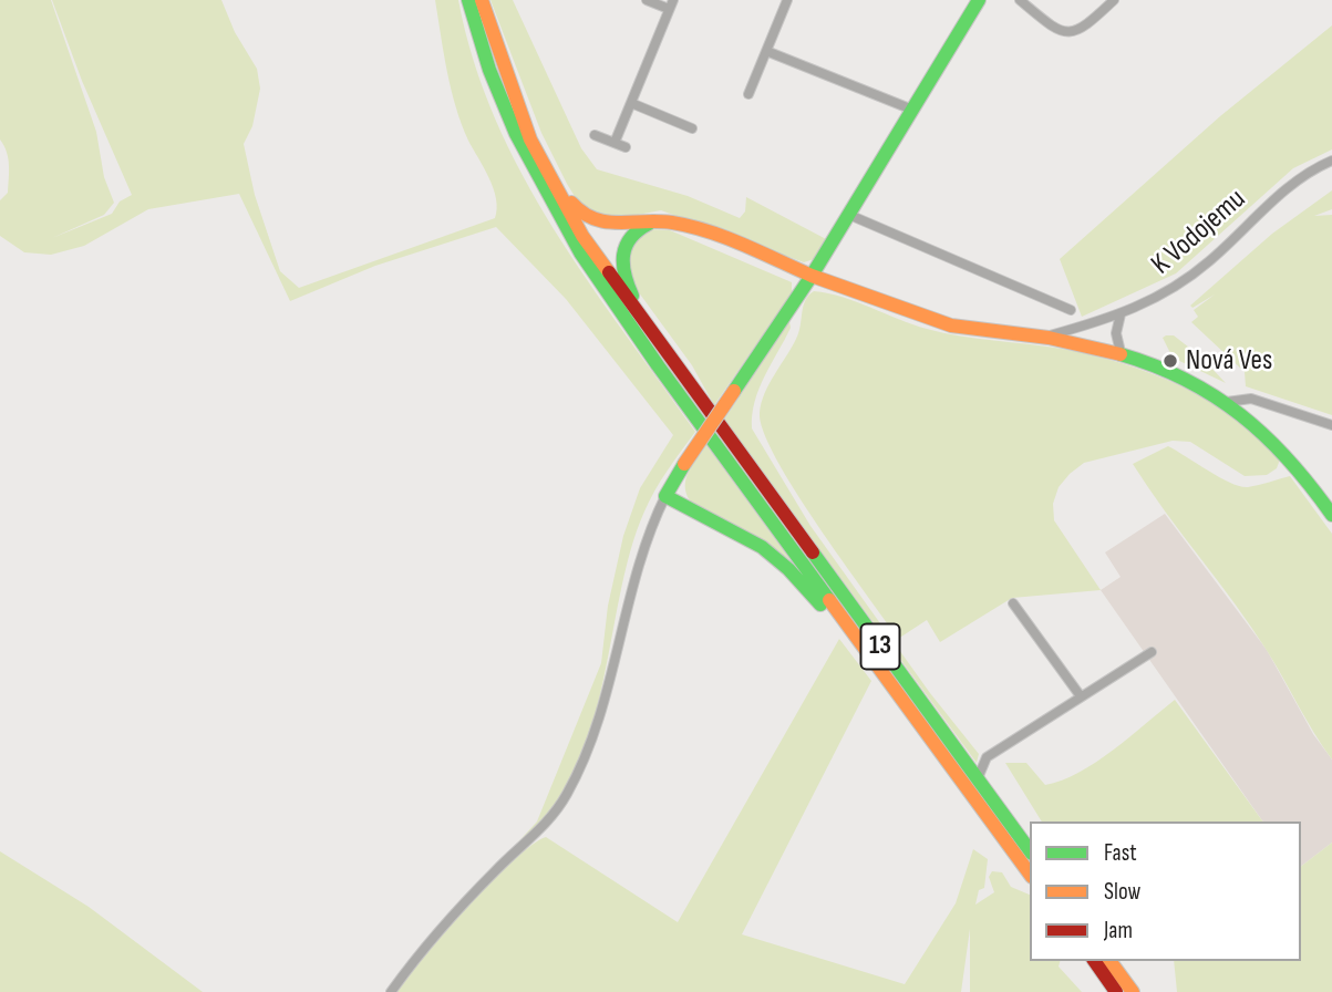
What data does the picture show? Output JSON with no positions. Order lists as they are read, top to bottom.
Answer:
{
  "streets": {
    "main road": ["13"],
    "street": ["K Vodojemu"]
  },
  "places": ["Nová Ves"],
  "legend": ["Fast", "Slow", "Jam"]
}
